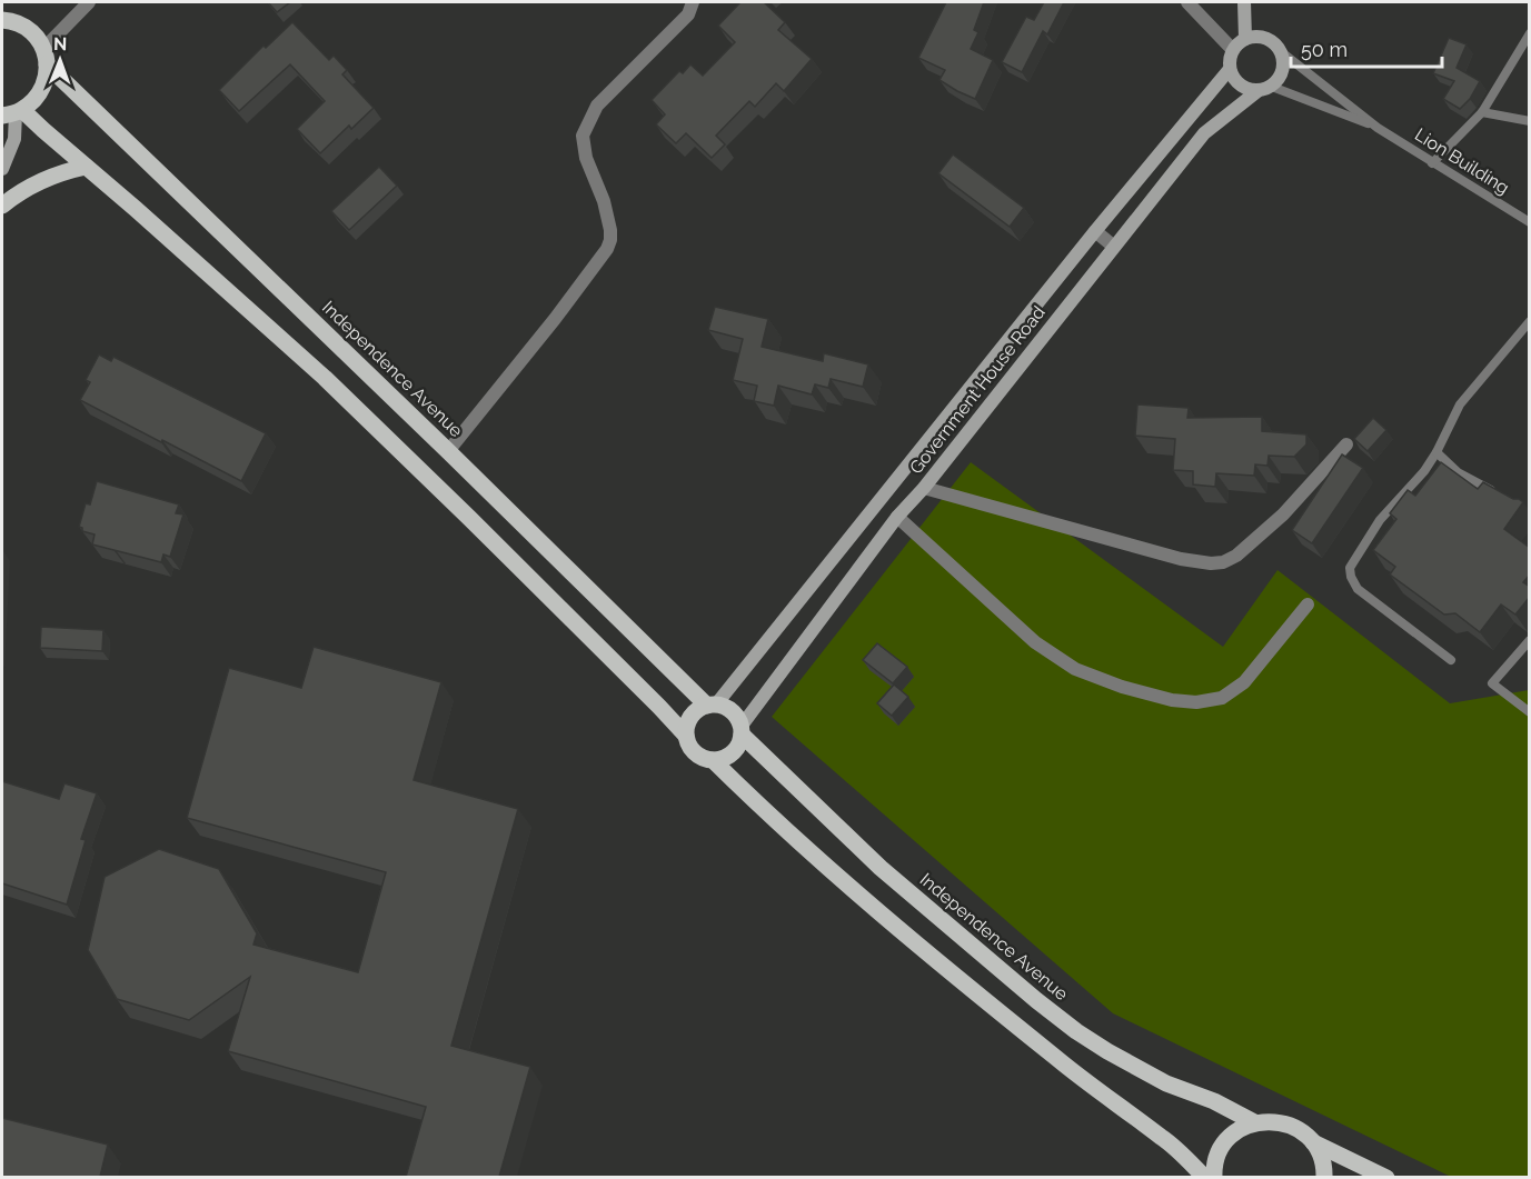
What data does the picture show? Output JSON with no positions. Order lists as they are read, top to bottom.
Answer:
{
  "streets": {
    "main road": ["Independence Avenue"],
    "street": ["Government House Road"],
    "lane": ["Lion Building"]
  },
  "crossings": [
    ["Lion Building", "Government House Road"],
    ["Independence Avenue", "Government House Road"]
  ],
  "scale_bar": "50 m",
  "north": "top"
}
